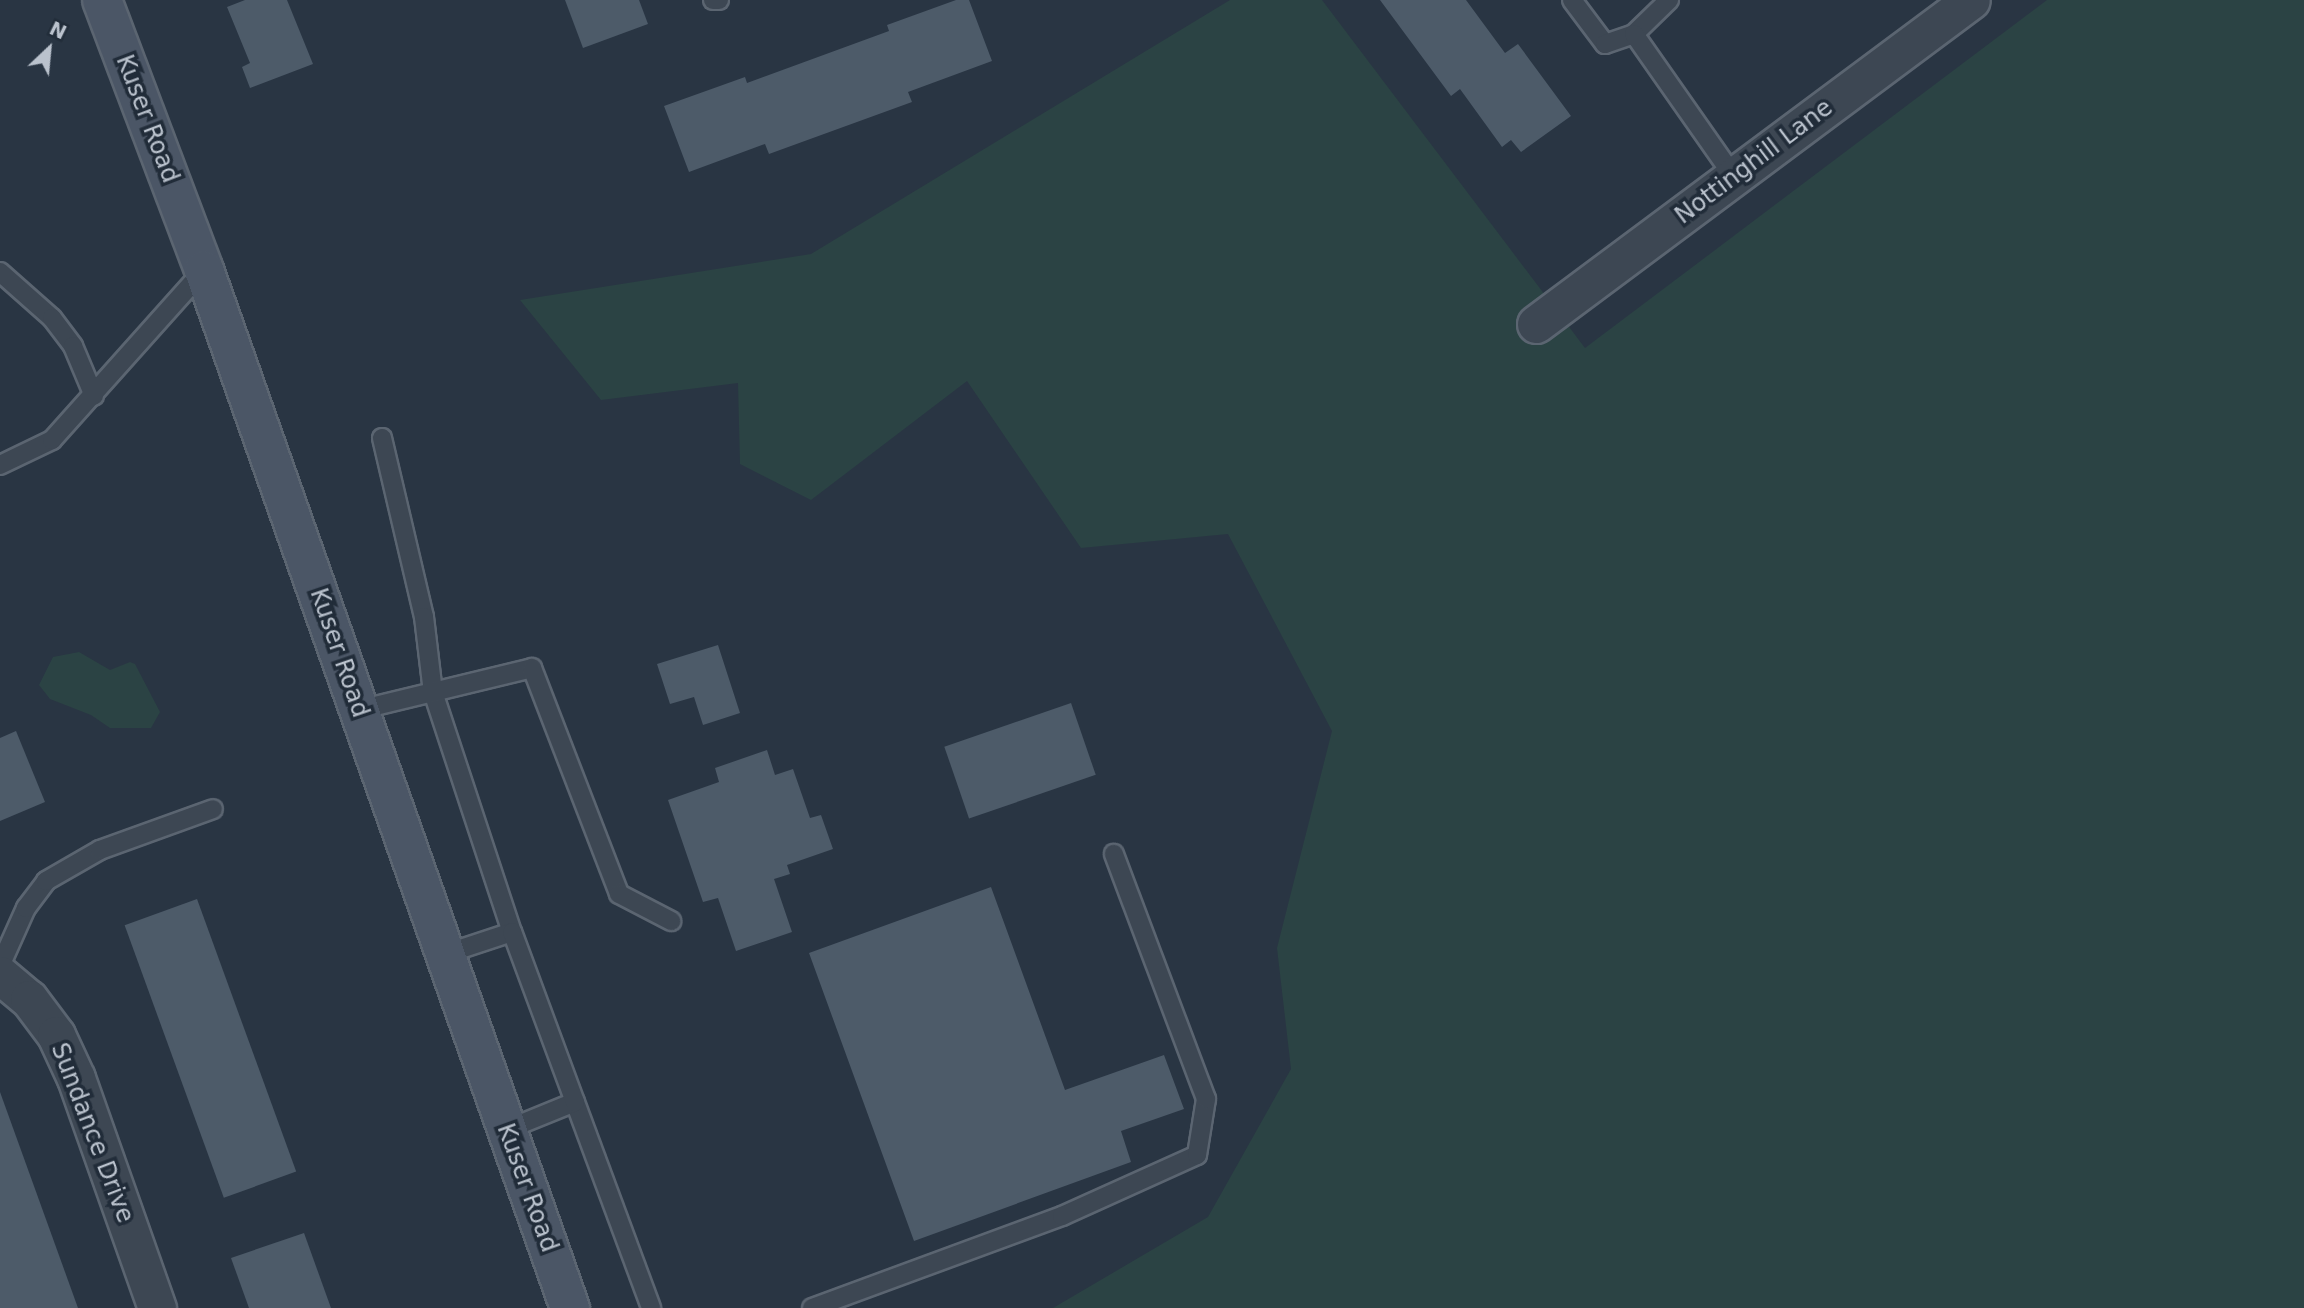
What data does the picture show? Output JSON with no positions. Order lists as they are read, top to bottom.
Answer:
{
  "streets": {
    "street": ["Kuser Road", "Nottinghill Lane", "Sundance Drive"]
  },
  "north": "top right"
}
